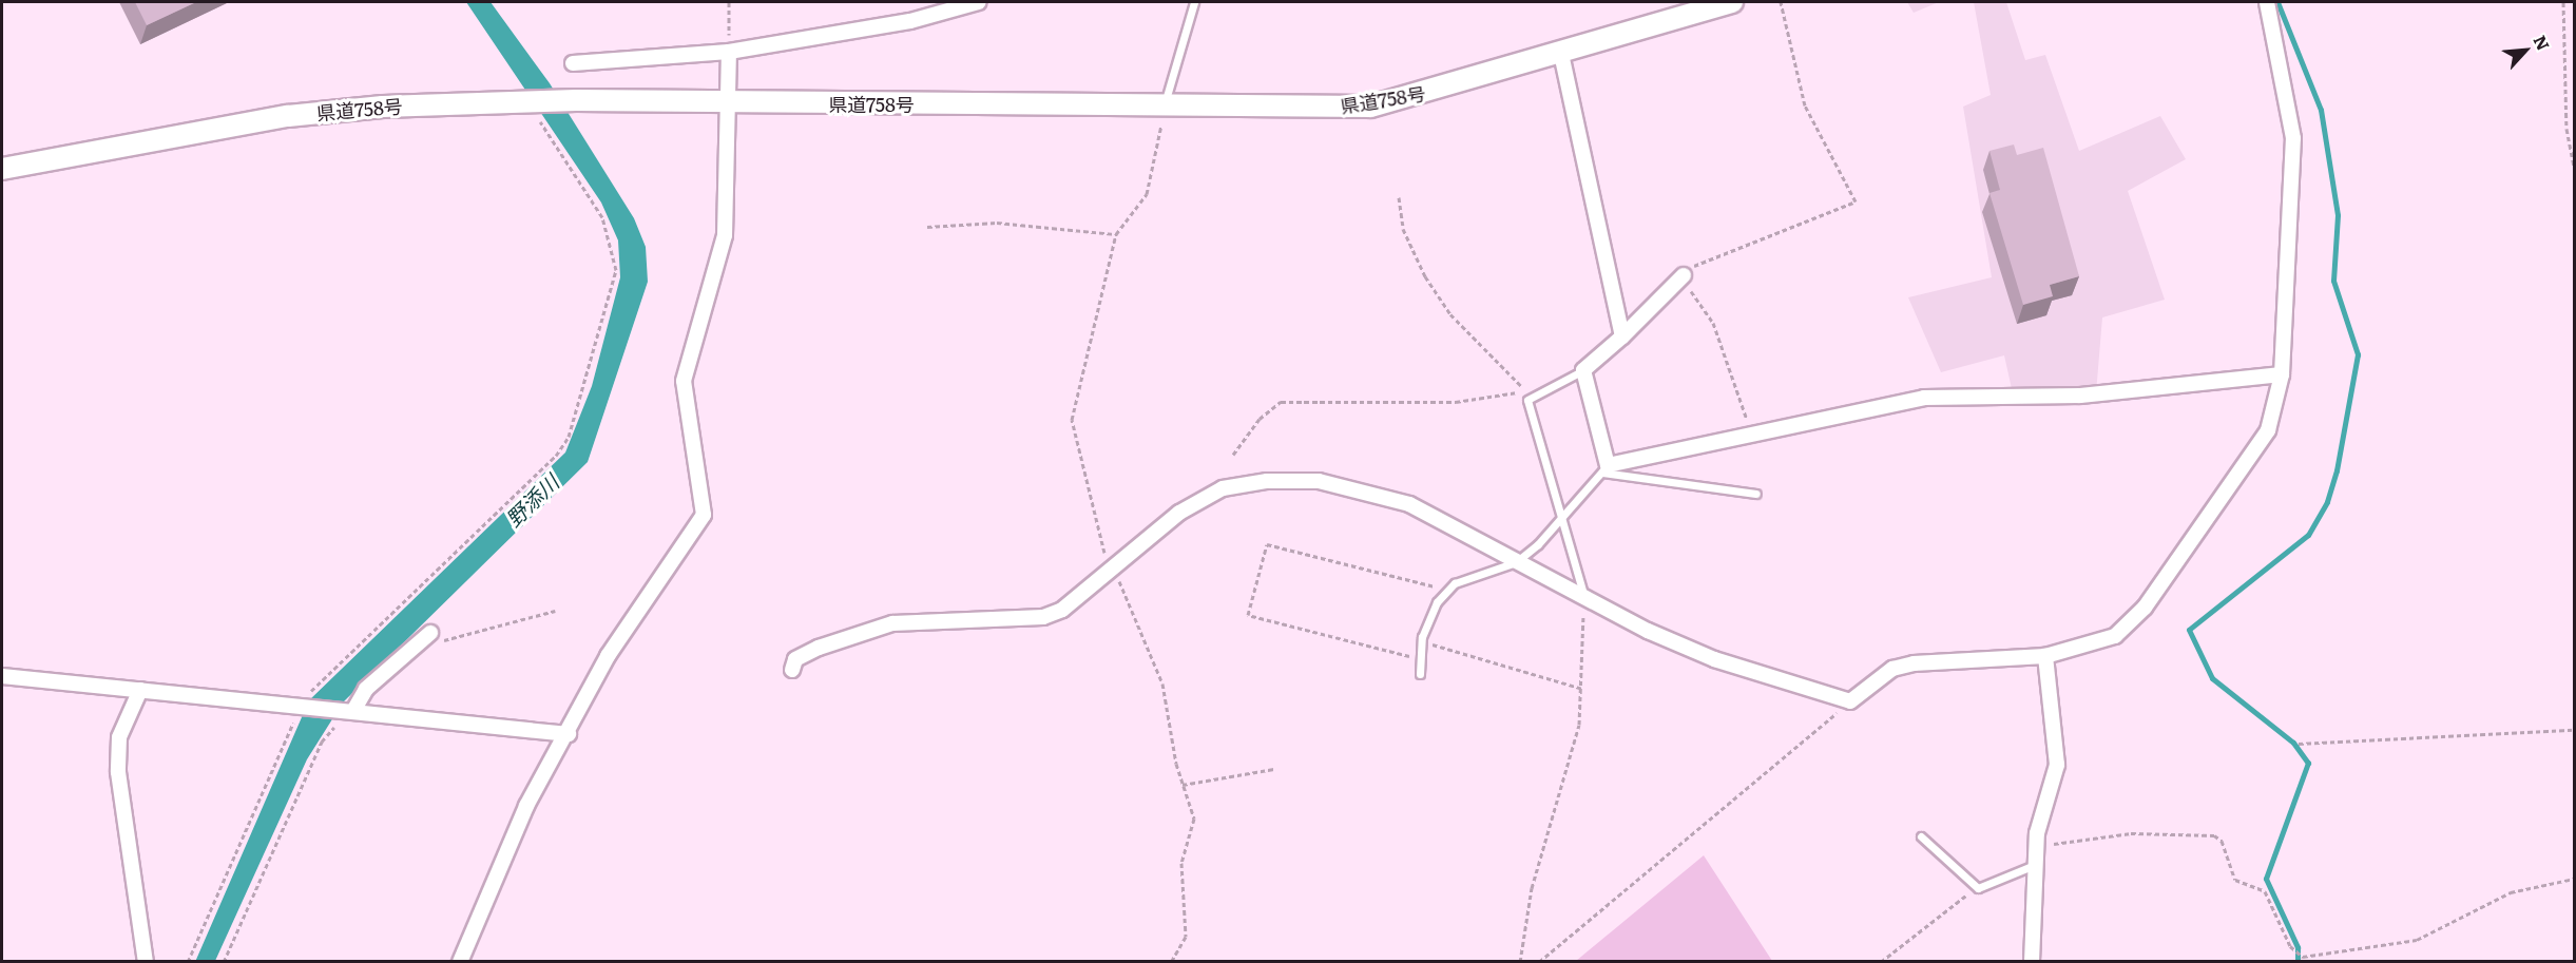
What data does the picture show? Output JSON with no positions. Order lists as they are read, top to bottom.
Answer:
{
  "streets": {
    "main road": ["県道758号"]
  },
  "water": ["野添川"],
  "north": "top right"
}
